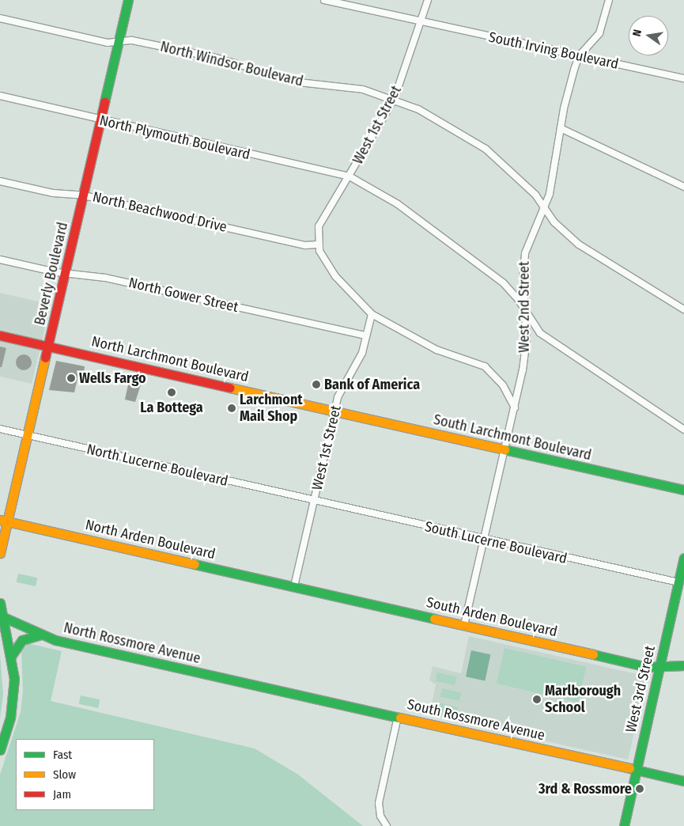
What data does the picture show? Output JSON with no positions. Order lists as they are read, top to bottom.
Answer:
{
  "streets": {
    "main road": [
      "Beverly Boulevard",
      "North Larchmont Boulevard",
      "South Larchmont Boulevard",
      "North Arden Boulevard",
      "South Arden Boulevard",
      "North Rossmore Avenue",
      "West 3rd Street",
      "South Rossmore Avenue"
    ],
    "street": [
      "South Irving Boulevard",
      "North Windsor Boulevard",
      "West 1st Street",
      "North Plymouth Boulevard",
      "North Beachwood Drive",
      "North Gower Street",
      "West 2nd Street",
      "North Lucerne Boulevard",
      "South Lucerne Boulevard"
    ]
  },
  "crossings": [
    ["South Irving Boulevard", "West 1st Street"],
    ["South Irving Boulevard", "West 2nd Street"],
    ["North Windsor Boulevard", "West 1st Street"],
    ["North Windsor Boulevard", "Beverly Boulevard"],
    ["North Windsor Boulevard", "West 2nd Street"],
    ["West 1st Street", "North Plymouth Boulevard"],
    ["West 1st Street", "North Beachwood Drive"],
    ["West 1st Street", "North Gower Street"],
    ["West 1st Street", "North Larchmont Boulevard"],
    ["West 1st Street", "South Larchmont Boulevard"],
    ["West 1st Street", "North Lucerne Boulevard"],
    ["West 1st Street", "North Arden Boulevard"],
    ["West 1st Street", "South Lucerne Boulevard"],
    ["West 1st Street", "South Arden Boulevard"],
    ["North Plymouth Boulevard", "Beverly Boulevard"],
    ["North Plymouth Boulevard", "West 2nd Street"],
    ["North Beachwood Drive", "Beverly Boulevard"],
    ["Beverly Boulevard", "North Gower Street"],
    ["Beverly Boulevard", "North Larchmont Boulevard"],
    ["Beverly Boulevard", "North Lucerne Boulevard"],
    ["Beverly Boulevard", "North Arden Boulevard"],
    ["West 2nd Street", "South Larchmont Boulevard"],
    ["West 2nd Street", "South Lucerne Boulevard"],
    ["West 2nd Street", "South Arden Boulevard"],
    ["North Larchmont Boulevard", "South Larchmont Boulevard"],
    ["North Lucerne Boulevard", "South Lucerne Boulevard"],
    ["North Arden Boulevard", "South Arden Boulevard"],
    ["South Lucerne Boulevard", "West 3rd Street"],
    ["South Arden Boulevard", "West 3rd Street"],
    ["North Rossmore Avenue", "South Rossmore Avenue"],
    ["West 3rd Street", "South Rossmore Avenue"]
  ],
  "places": [
    "Wells Fargo",
    "Bank of America",
    "La Bottega",
    "Larchmont Mail Shop",
    "Marlborough School",
    "3rd & Rossmore"
  ],
  "legend": ["Fast", "Slow", "Jam"],
  "north": "left"
}
